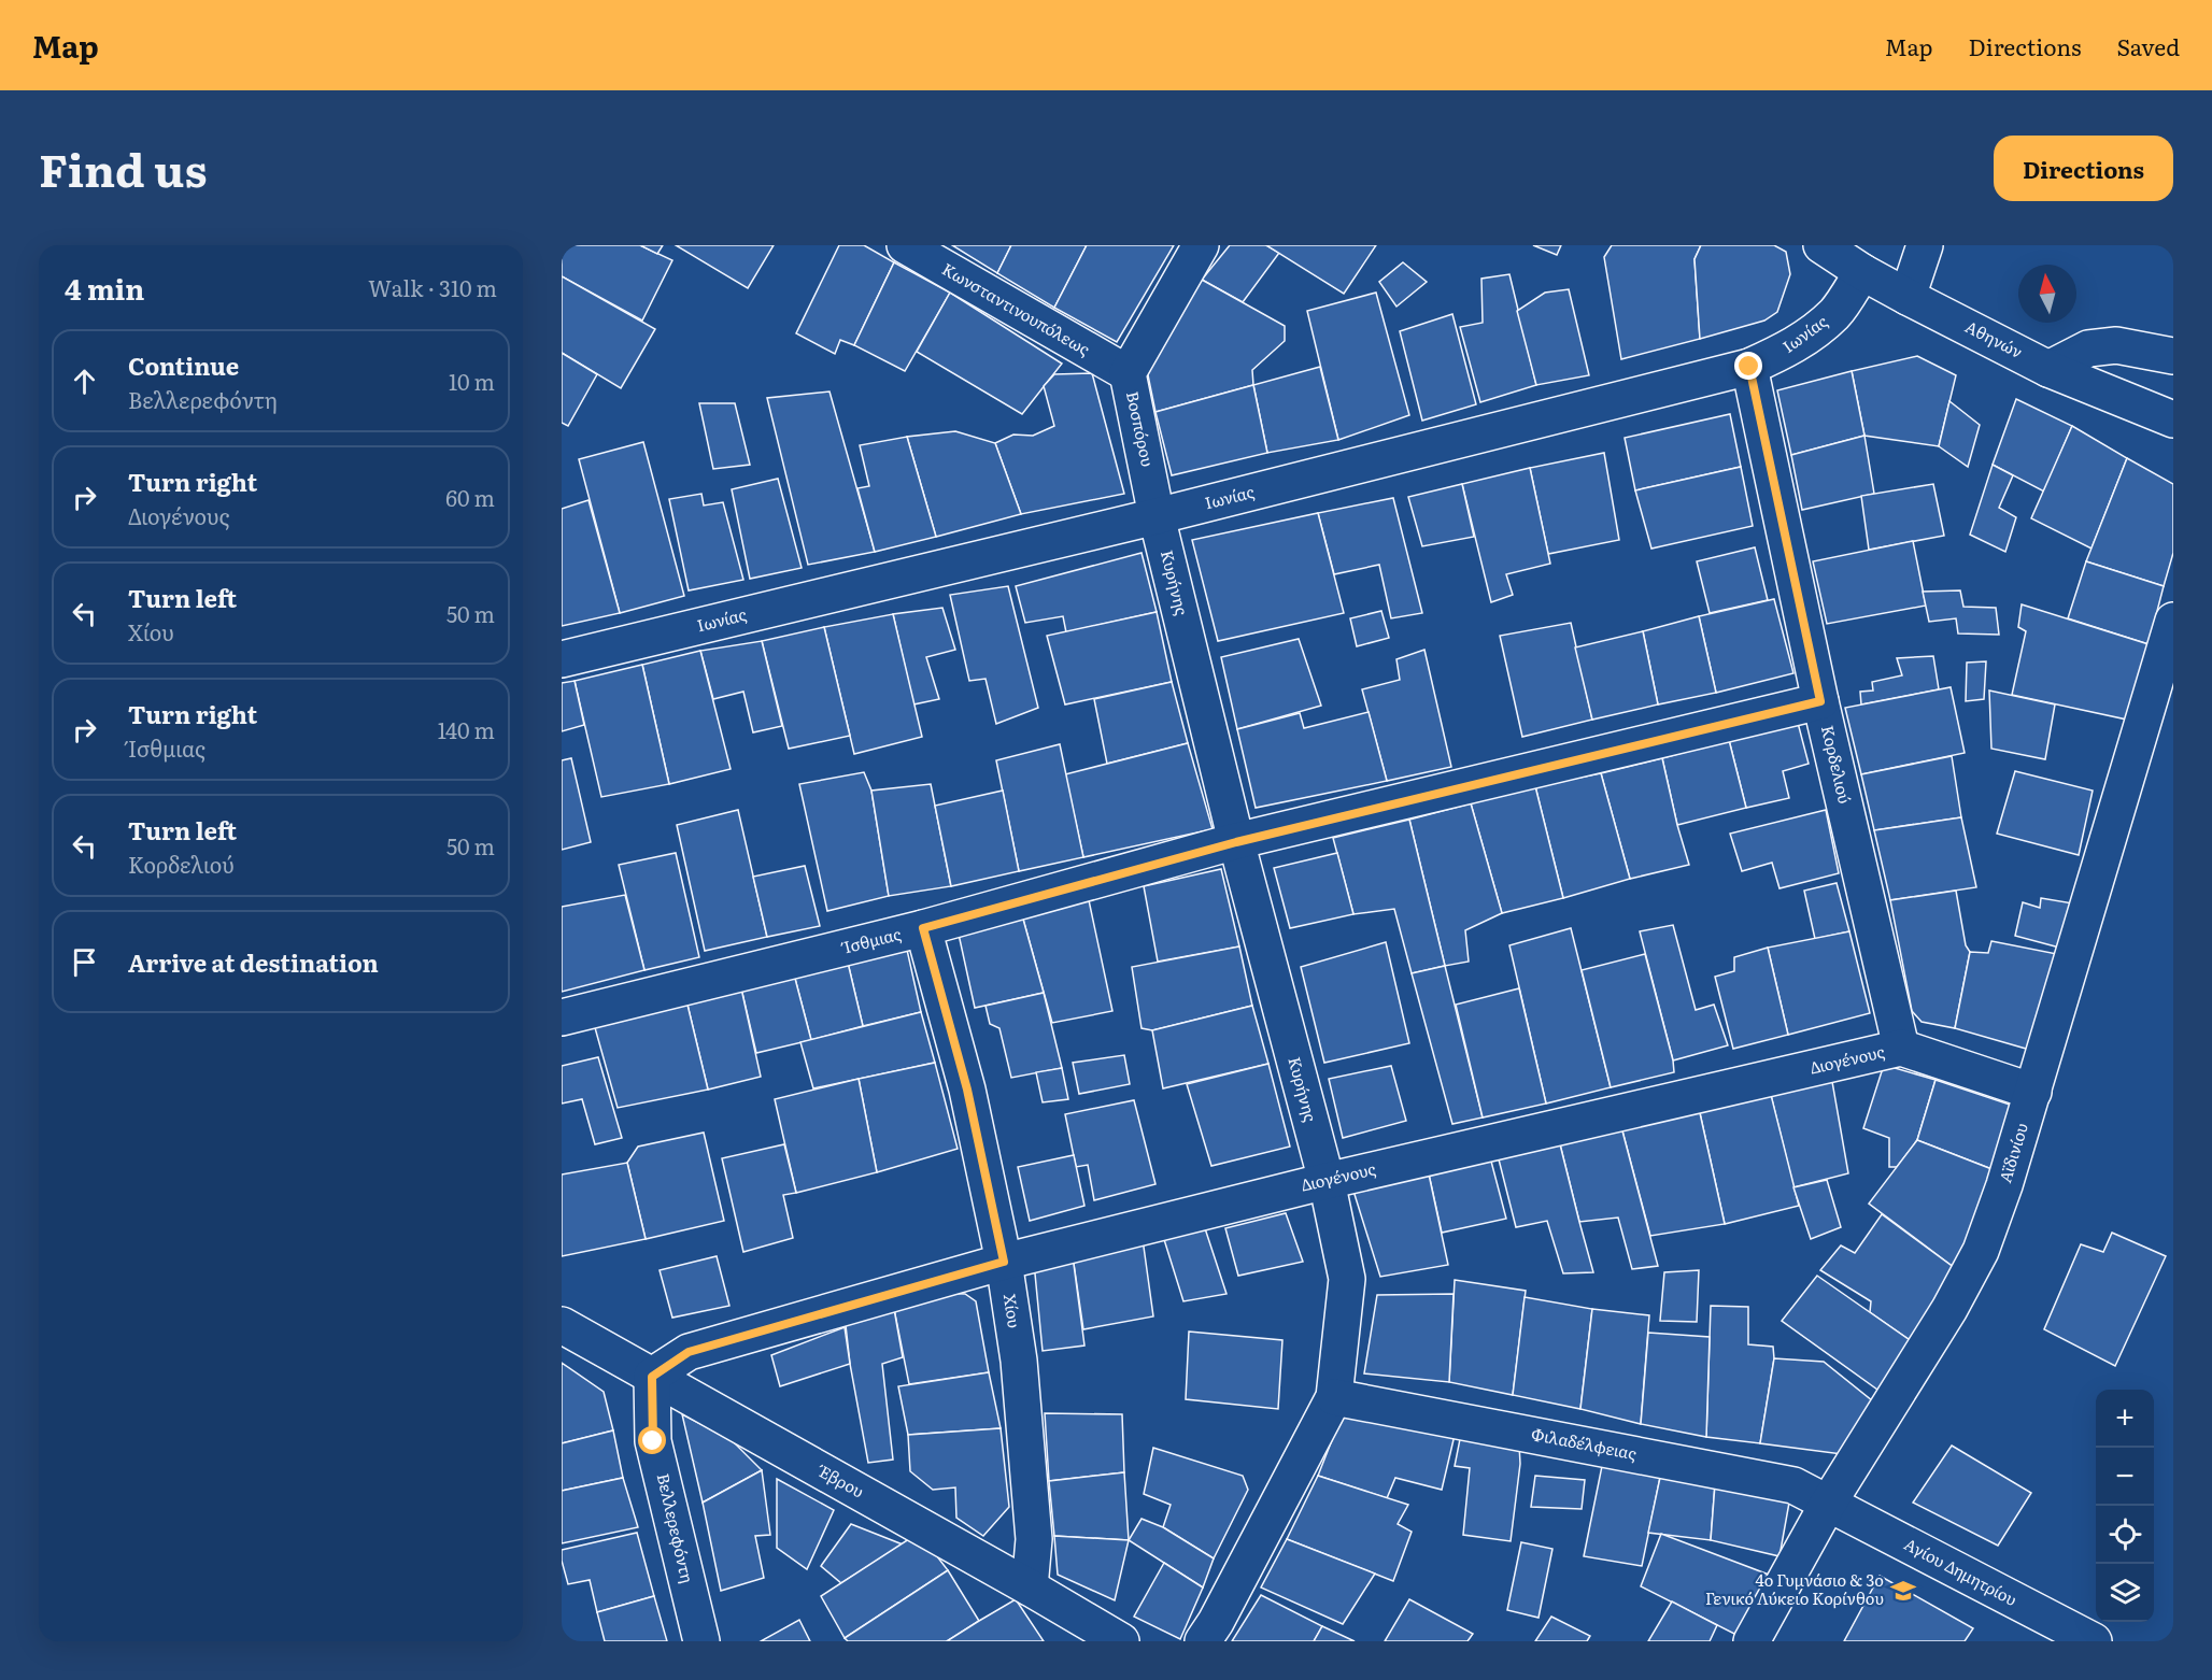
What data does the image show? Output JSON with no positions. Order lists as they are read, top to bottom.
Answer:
{
  "streets": {
    "street": [
      "Κωνσταντινουπόλεως",
      "Ιωνίας",
      "Αθηνών",
      "Βοσπόρου",
      "Κυρήνης",
      "Κορδελιού",
      "Ίσθμιας",
      "Διογένους",
      "Αϊδινίου",
      "Χίου",
      "Φιλαδέλφειας",
      "Έβρου",
      "Βελλερεφόντη",
      "Αγίου Δημητρίου"
    ]
  },
  "crossings": [
    ["Κωνσταντινουπόλεως", "Βοσπόρου"],
    ["Ιωνίας", "Αθηνών"],
    ["Ιωνίας", "Βοσπόρου"],
    ["Ιωνίας", "Κυρήνης"],
    ["Ιωνίας", "Κορδελιού"],
    ["Βοσπόρου", "Κυρήνης"],
    ["Κυρήνης", "Ίσθμιας"],
    ["Κυρήνης", "Διογένους"],
    ["Κυρήνης", "Φιλαδέλφειας"],
    ["Κορδελιού", "Ίσθμιας"],
    ["Κορδελιού", "Διογένους"],
    ["Ίσθμιας", "Χίου"],
    ["Διογένους", "Αϊδινίου"],
    ["Διογένους", "Χίου"],
    ["Διογένους", "Έβρου"],
    ["Διογένους", "Βελλερεφόντη"],
    ["Αϊδινίου", "Φιλαδέλφειας"],
    ["Αϊδινίου", "Αγίου Δημητρίου"],
    ["Χίου", "Έβρου"],
    ["Φιλαδέλφειας", "Αγίου Δημητρίου"],
    ["Έβρου", "Βελλερεφόντη"]
  ],
  "places": {
    "school or university": ["4ο Γυμνάσιο & 3ο Γενικό Λύκειο Κορίνθου"]
  },
  "north": "top",
  "page": {
    "header": "Map",
    "nav": ["Map", "Directions", "Saved"],
    "title": "Find us",
    "buttons": "Directions",
    "heading": ["4 min", "Walk · 310 m"],
    "list": [
      ["Continue", "Βελλερεφόντη", "10 m"],
      ["Turn right", "Διογένους", "60 m"],
      ["Turn left", "Χίου", "50 m"],
      ["Turn right", "Ίσθμιας", "140 m"],
      ["Turn left", "Κορδελιού", "50 m"],
      "Arrive at destination"
    ],
    "map_buttons": ["+", "−"]
  }
}
